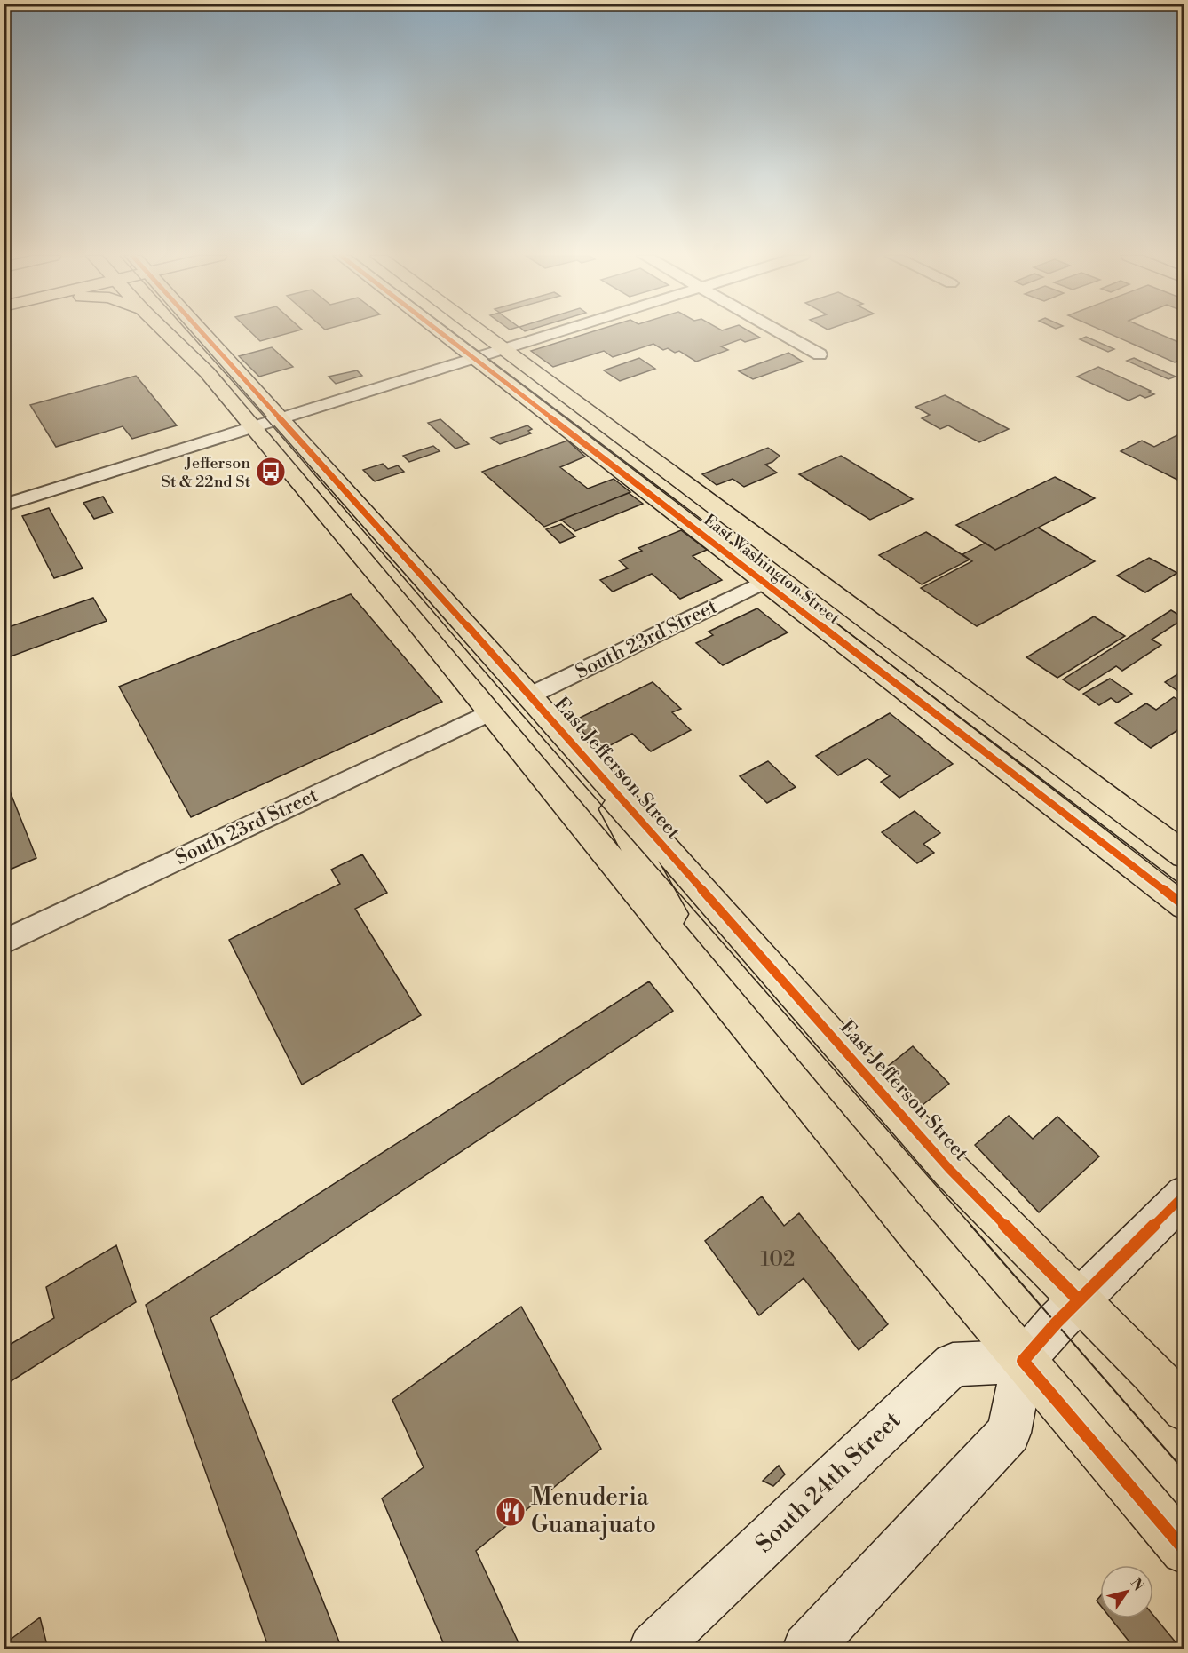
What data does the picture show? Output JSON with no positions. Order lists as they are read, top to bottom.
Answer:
{
  "streets": {
    "main road": ["East Washington Street", "East Jefferson Street", "South 24th Street"],
    "street": ["South 23rd Street"]
  },
  "crossings": [
    ["East Washington Street", "South 23rd Street"],
    ["South 23rd Street", "East Jefferson Street"],
    ["East Jefferson Street", "South 24th Street"]
  ],
  "places": {
    "bus stop": ["Jefferson St & 22nd St"],
    "restaurant": ["Menuderia Guanajuato"]
  },
  "house_numbers": ["102"],
  "north": "top right"
}
